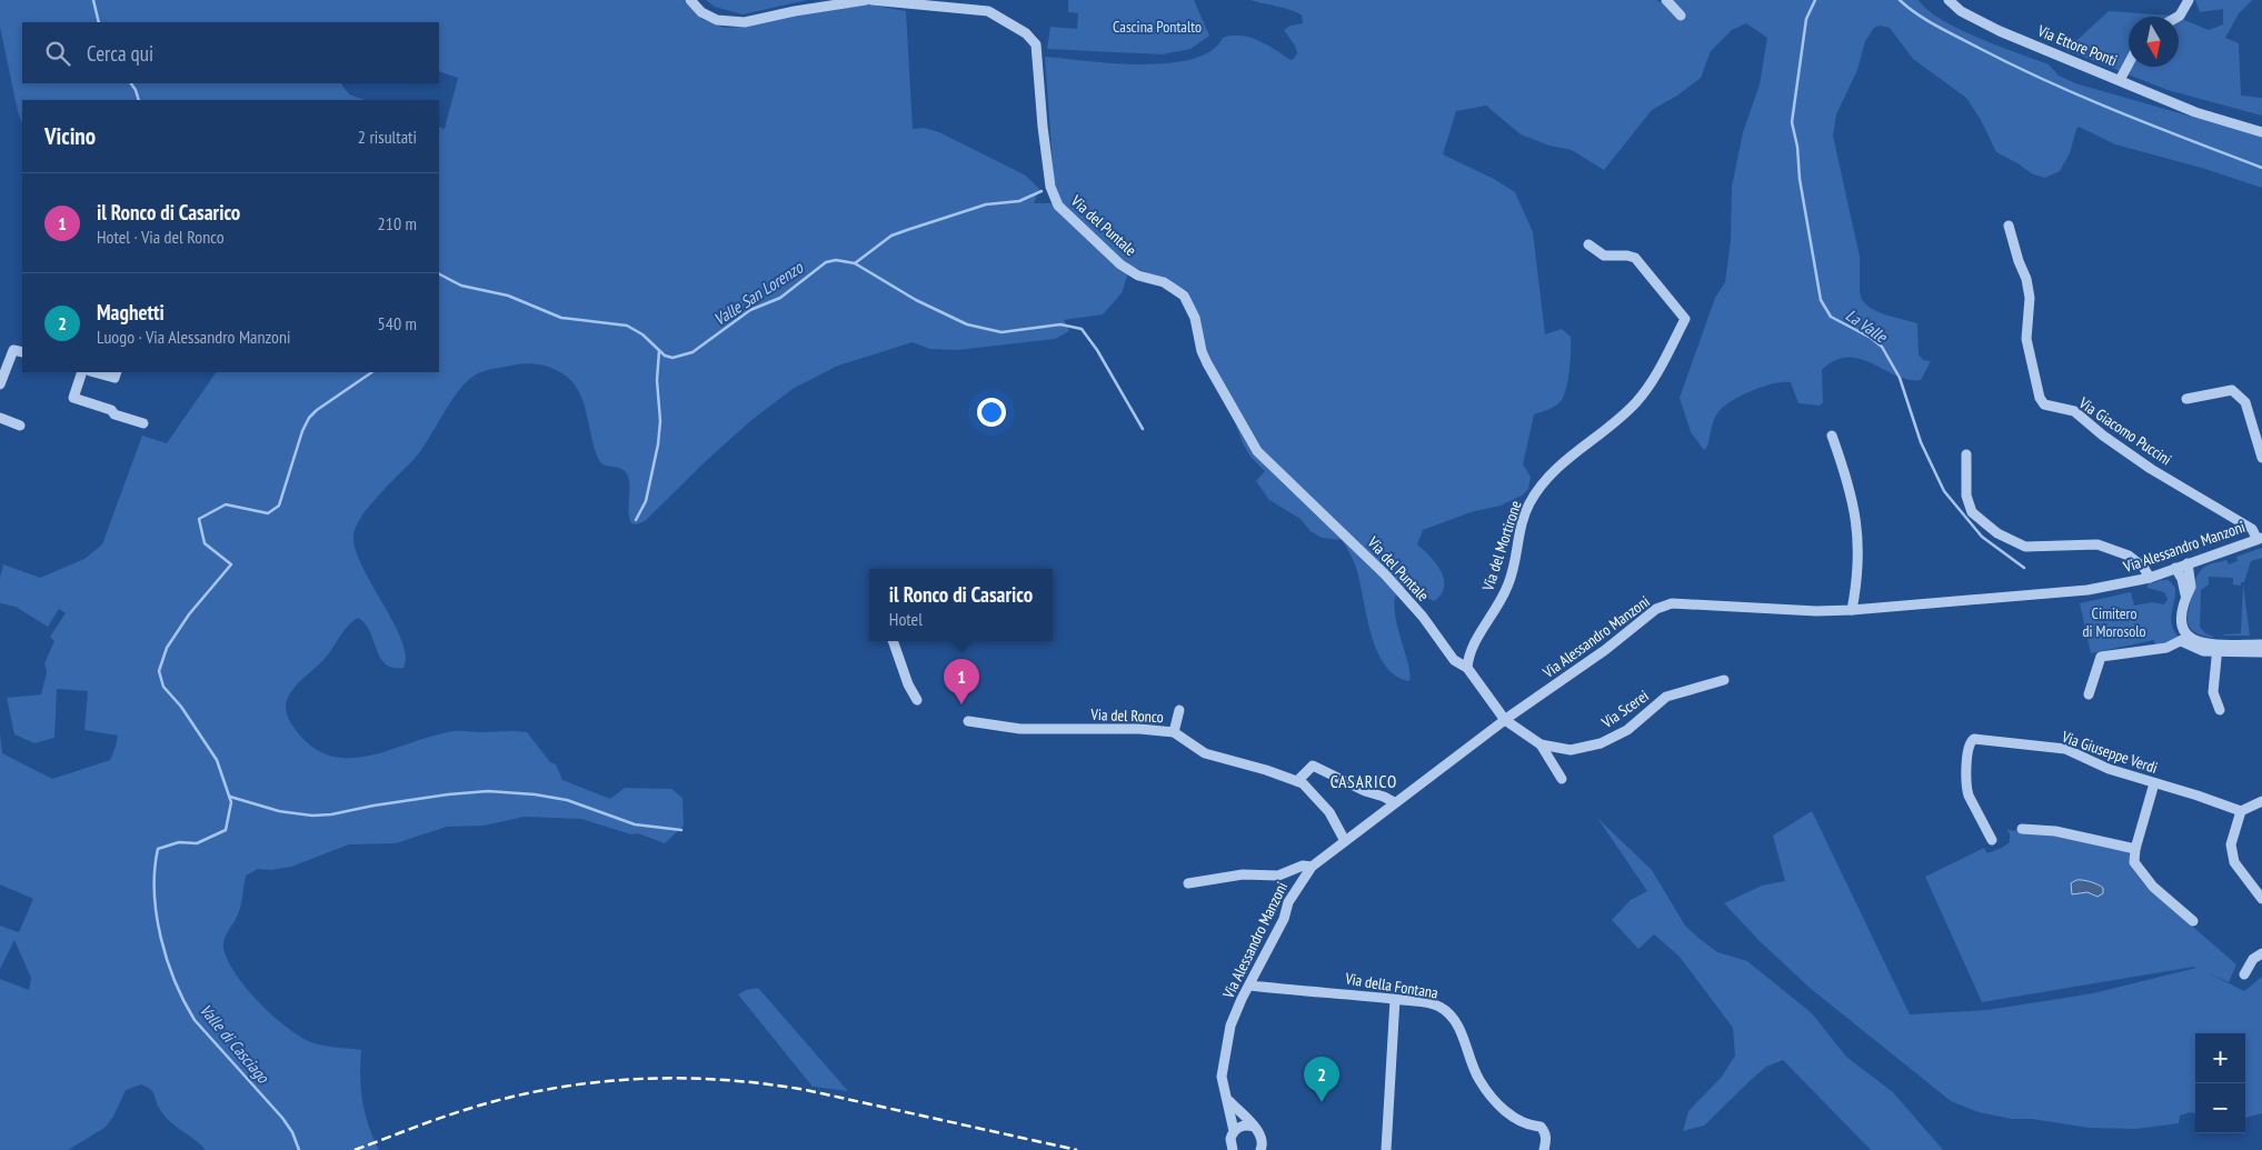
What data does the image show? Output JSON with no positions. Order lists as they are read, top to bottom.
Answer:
{
  "streets": {
    "street": [
      "Via Ettore Ponti",
      "Via del Puntale",
      "Via Giacomo Puccini",
      "Via del Mortirone",
      "Via Alessandro Manzoni",
      "Via Scerei",
      "Via del Ronco",
      "Via Giuseppe Verdi",
      "Via della Fontana"
    ]
  },
  "crossings": [
    ["Via del Puntale", "Via del Mortirone"],
    ["Via Giacomo Puccini", "Via Alessandro Manzoni"],
    ["Via Alessandro Manzoni", "Via Scerei"],
    ["Via Alessandro Manzoni", "Via del Ronco"],
    ["Via Alessandro Manzoni", "Via della Fontana"]
  ],
  "districts": ["CASARICO"],
  "water": ["Valle San Lorenzo", "La Valle", "Valle di Casciago"],
  "parks": ["Cascina Pontalto", "Cimitero di Morosolo"],
  "north": "bottom",
  "page": {
    "search": "Cerca qui",
    "heading": ["Vicino", "2 risultati"],
    "list": [
      {
        "mark": "1",
        "name": "il Ronco di Casarico",
        "note": "Hotel · Via del Ronco",
        "value": "210 m"
      },
      {
        "mark": "2",
        "name": "Maghetti",
        "note": "Luogo · Via Alessandro Manzoni",
        "value": "540 m"
      }
    ],
    "popup": ["il Ronco di Casarico", "Hotel"],
    "pins": ["1", "2"],
    "map_buttons": ["+", "−"]
  }
}
